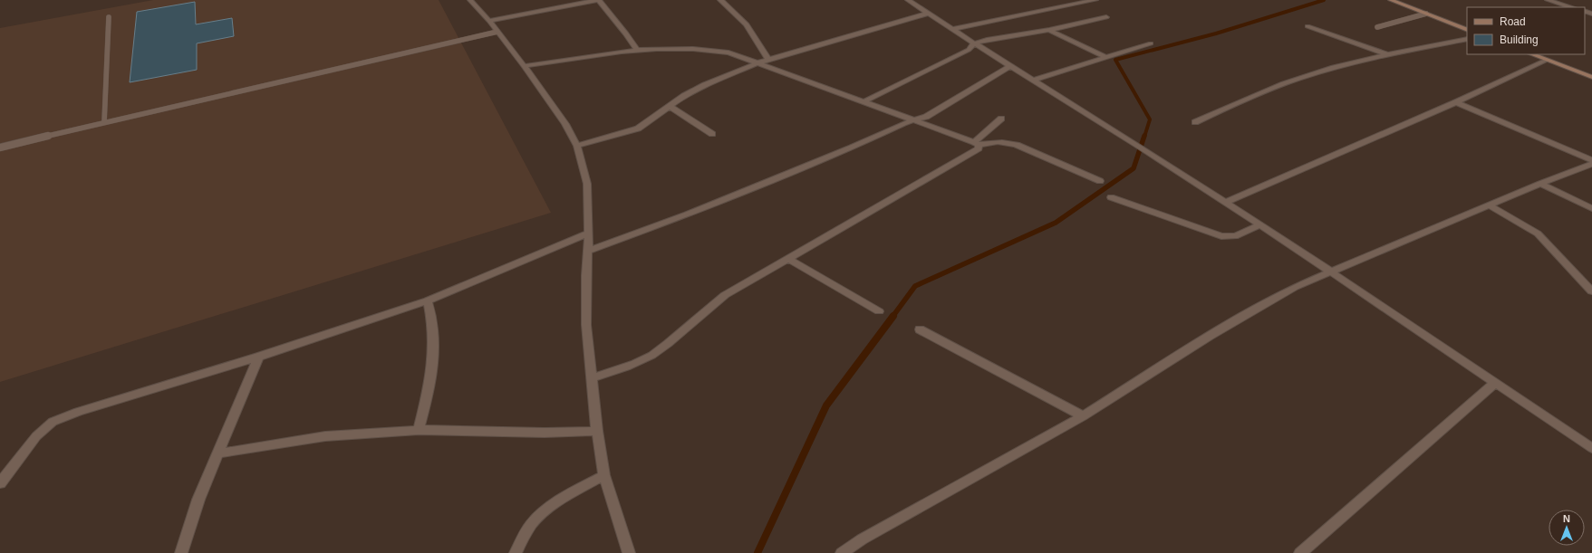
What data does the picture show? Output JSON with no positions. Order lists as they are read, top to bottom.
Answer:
{
  "legend": ["Road", "Building"],
  "north": "top"
}
